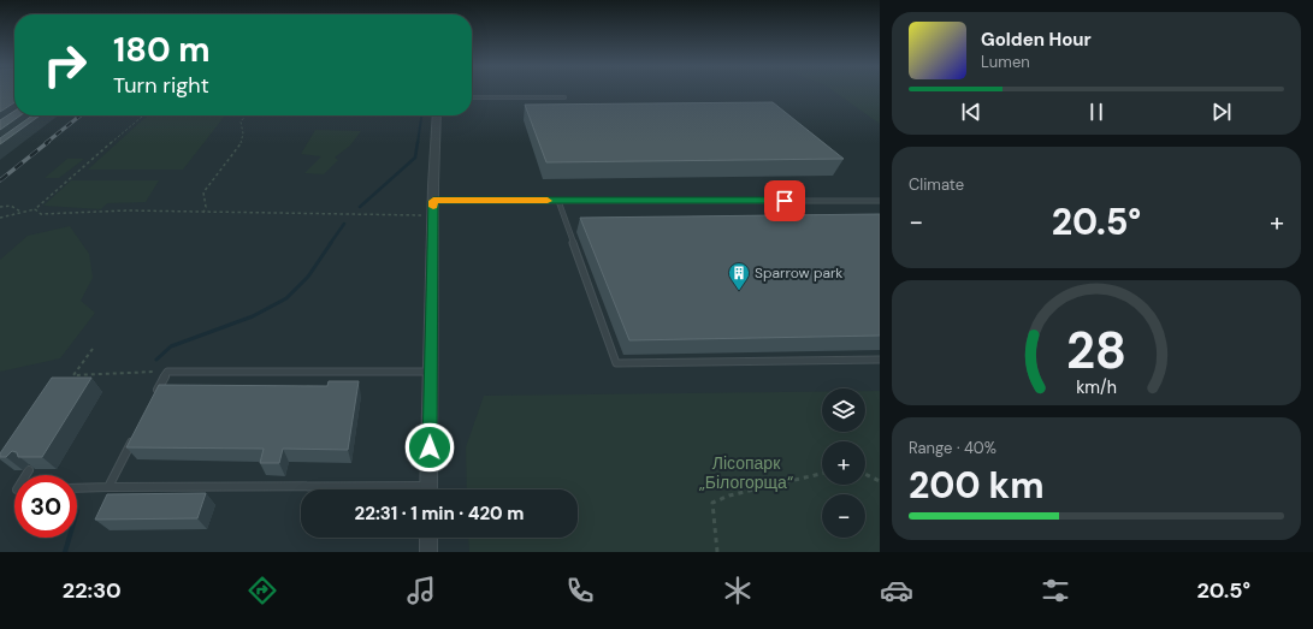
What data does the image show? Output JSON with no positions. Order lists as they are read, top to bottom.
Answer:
{
  "parks": ["Лісопарк „Білогорща“"],
  "places": {
    "building": ["Sparrow park"]
  },
  "page": {
    "turn": ["180 m", "Turn right"],
    "song": ["Golden Hour", "Lumen"],
    "tile": [
      "Climate",
      ["Range · 40%", "200 km"]
    ],
    "heat": ["−", "20.5°", "+"],
    "map_buttons": ["+", "−"],
    "limit": "30",
    "trip": "22:31 · 1 min · 420 m",
    "tabs": ["22:30", "20.5°"],
    "gauge": ["28", "km/h"]
  }
}
